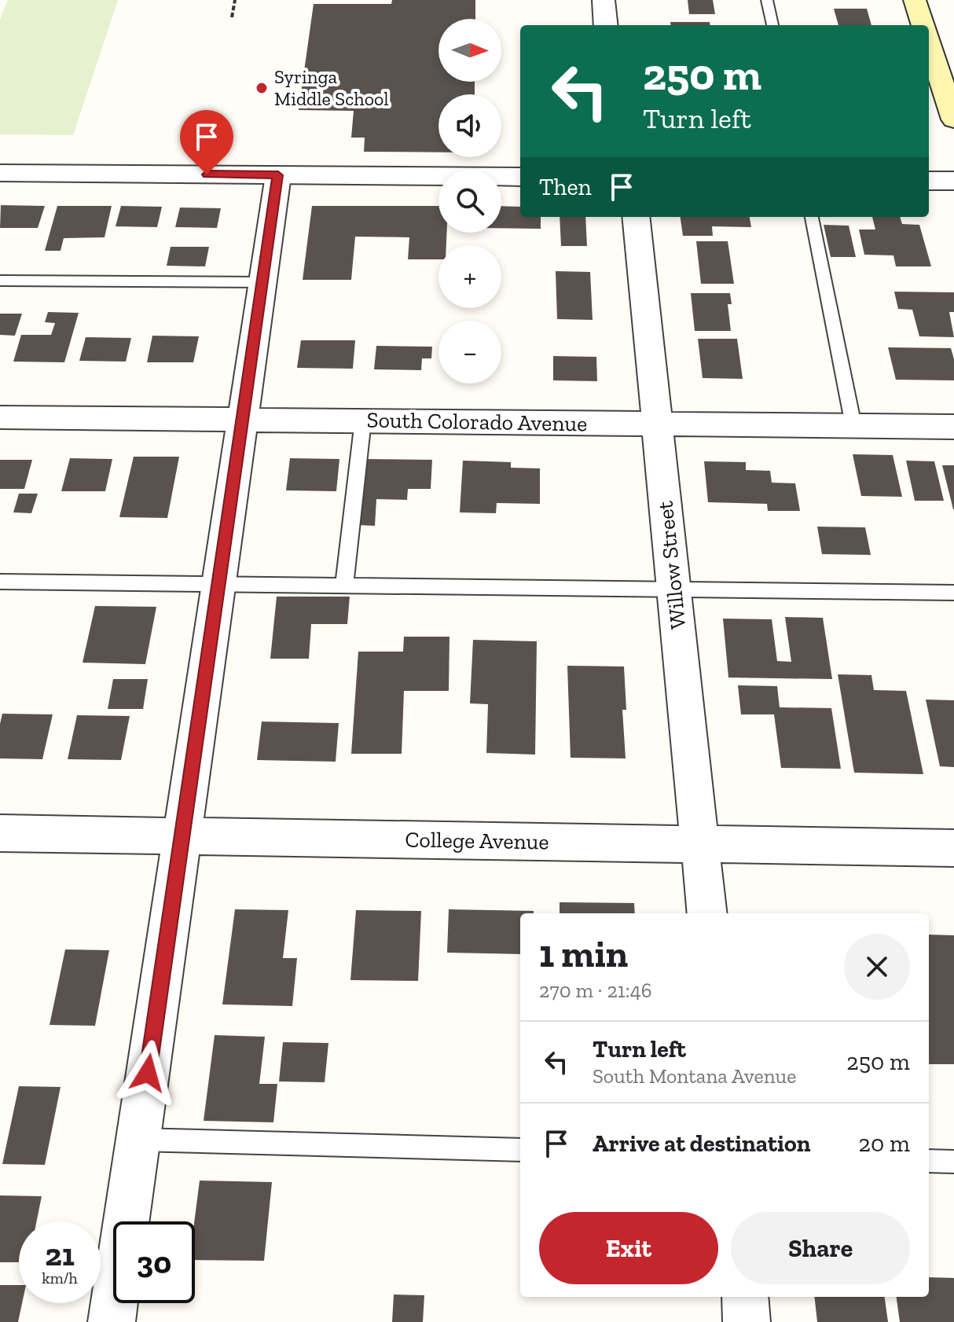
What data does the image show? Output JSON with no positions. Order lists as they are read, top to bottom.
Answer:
{
  "streets": {
    "street": ["South Colorado Avenue", "Willow Street", "College Avenue"]
  },
  "crossings": [
    ["South Colorado Avenue", "Willow Street"],
    ["Willow Street", "College Avenue"]
  ],
  "places": ["Syringa Middle School"],
  "north": "right",
  "page": {
    "map_buttons": ["+", "−"],
    "turn": ["250 m", "Turn left"],
    "then": "Then",
    "heading": ["1 min", "270 m · 21:46"],
    "list": [
      {
        "name": "Turn left",
        "note": "South Montana Avenue",
        "value": "250 m"
      },
      {
        "name": "Arrive at destination",
        "value": "20 m"
      }
    ],
    "buttons": ["Exit", "Share"],
    "speed": "21 km/h",
    "limit": "30"
  }
}
